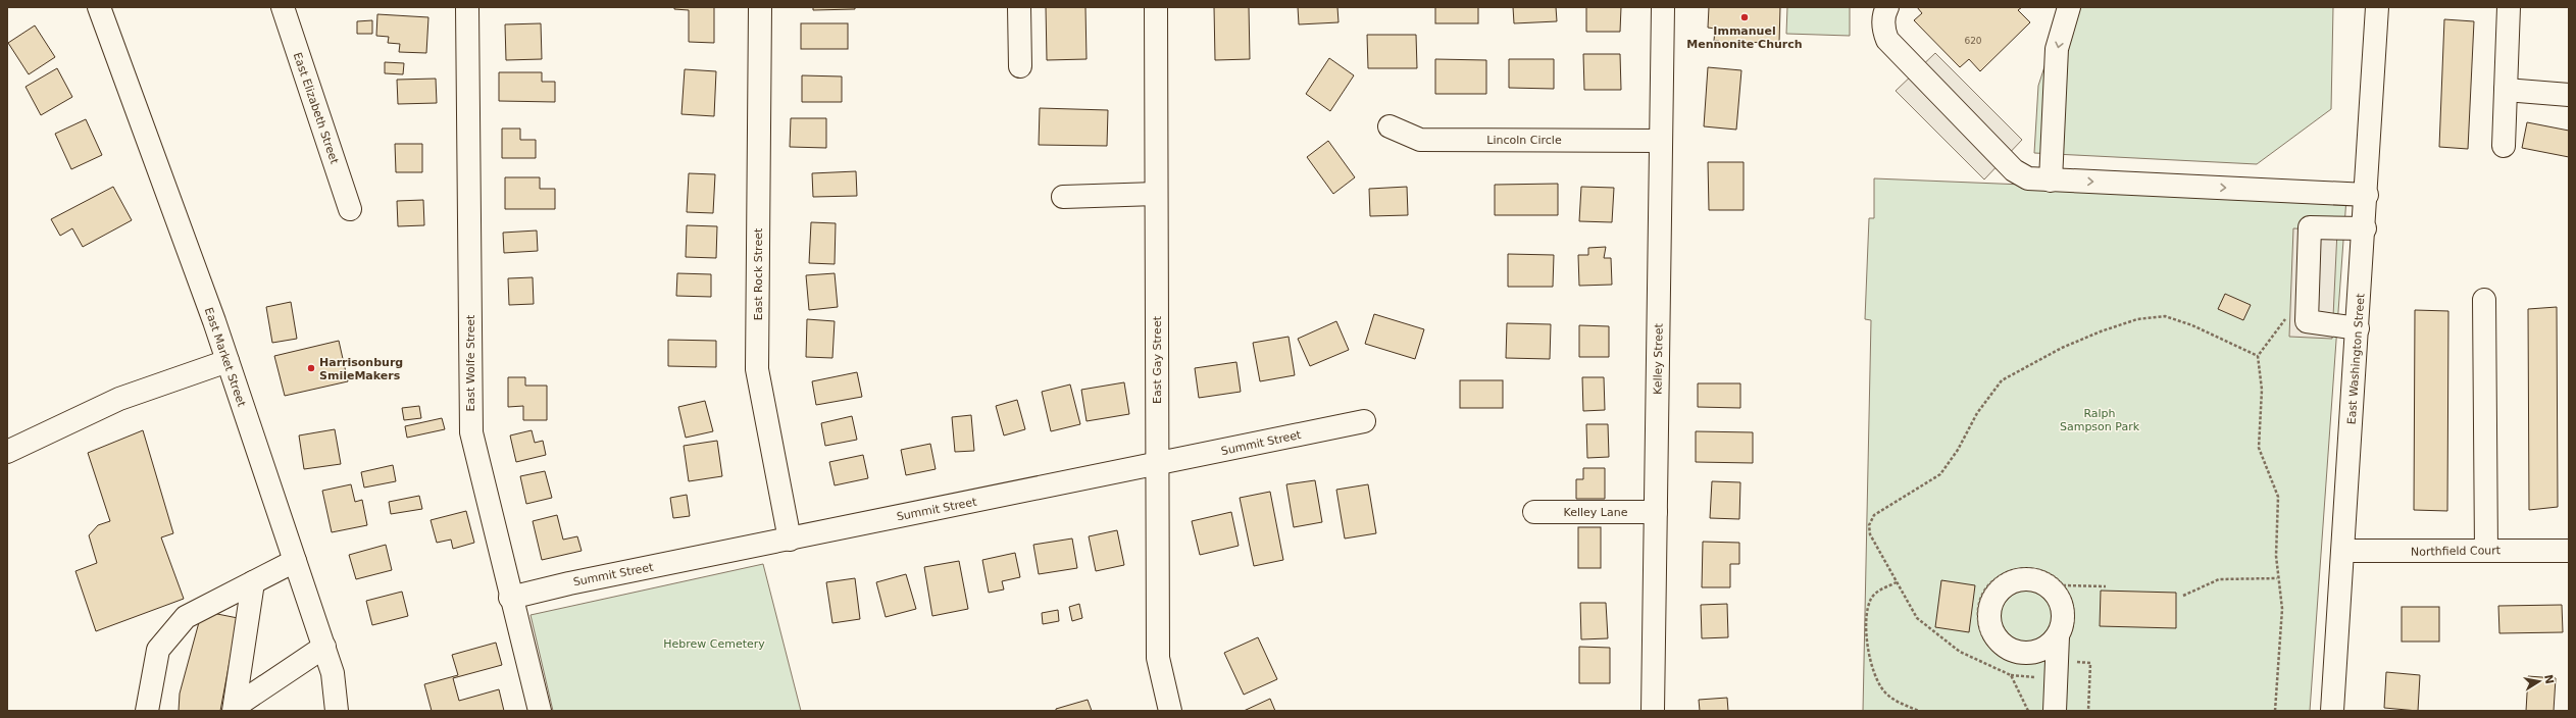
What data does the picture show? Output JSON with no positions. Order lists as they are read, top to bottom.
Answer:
{
  "streets": {
    "street": [
      "East Elizabeth Street",
      "Lincoln Circle",
      "East Rock Street",
      "East Market Street",
      "Kelley Street",
      "East Washington Street",
      "East Gay Street",
      "East Wolfe Street",
      "Summit Street",
      "Kelley Lane",
      "Northfield Court"
    ]
  },
  "crossings": [
    ["Lincoln Circle", "Kelley Street"],
    ["East Rock Street", "Summit Street"],
    ["Kelley Street", "Kelley Lane"],
    ["East Washington Street", "Northfield Court"],
    ["East Gay Street", "Summit Street"],
    ["East Wolfe Street", "Summit Street"]
  ],
  "parks": ["Ralph Sampson Park", "Hebrew Cemetery"],
  "places": ["Immanuel Mennonite Church", "Harrisonburg SmileMakers"],
  "house_numbers": ["620"],
  "north": "right"
}
